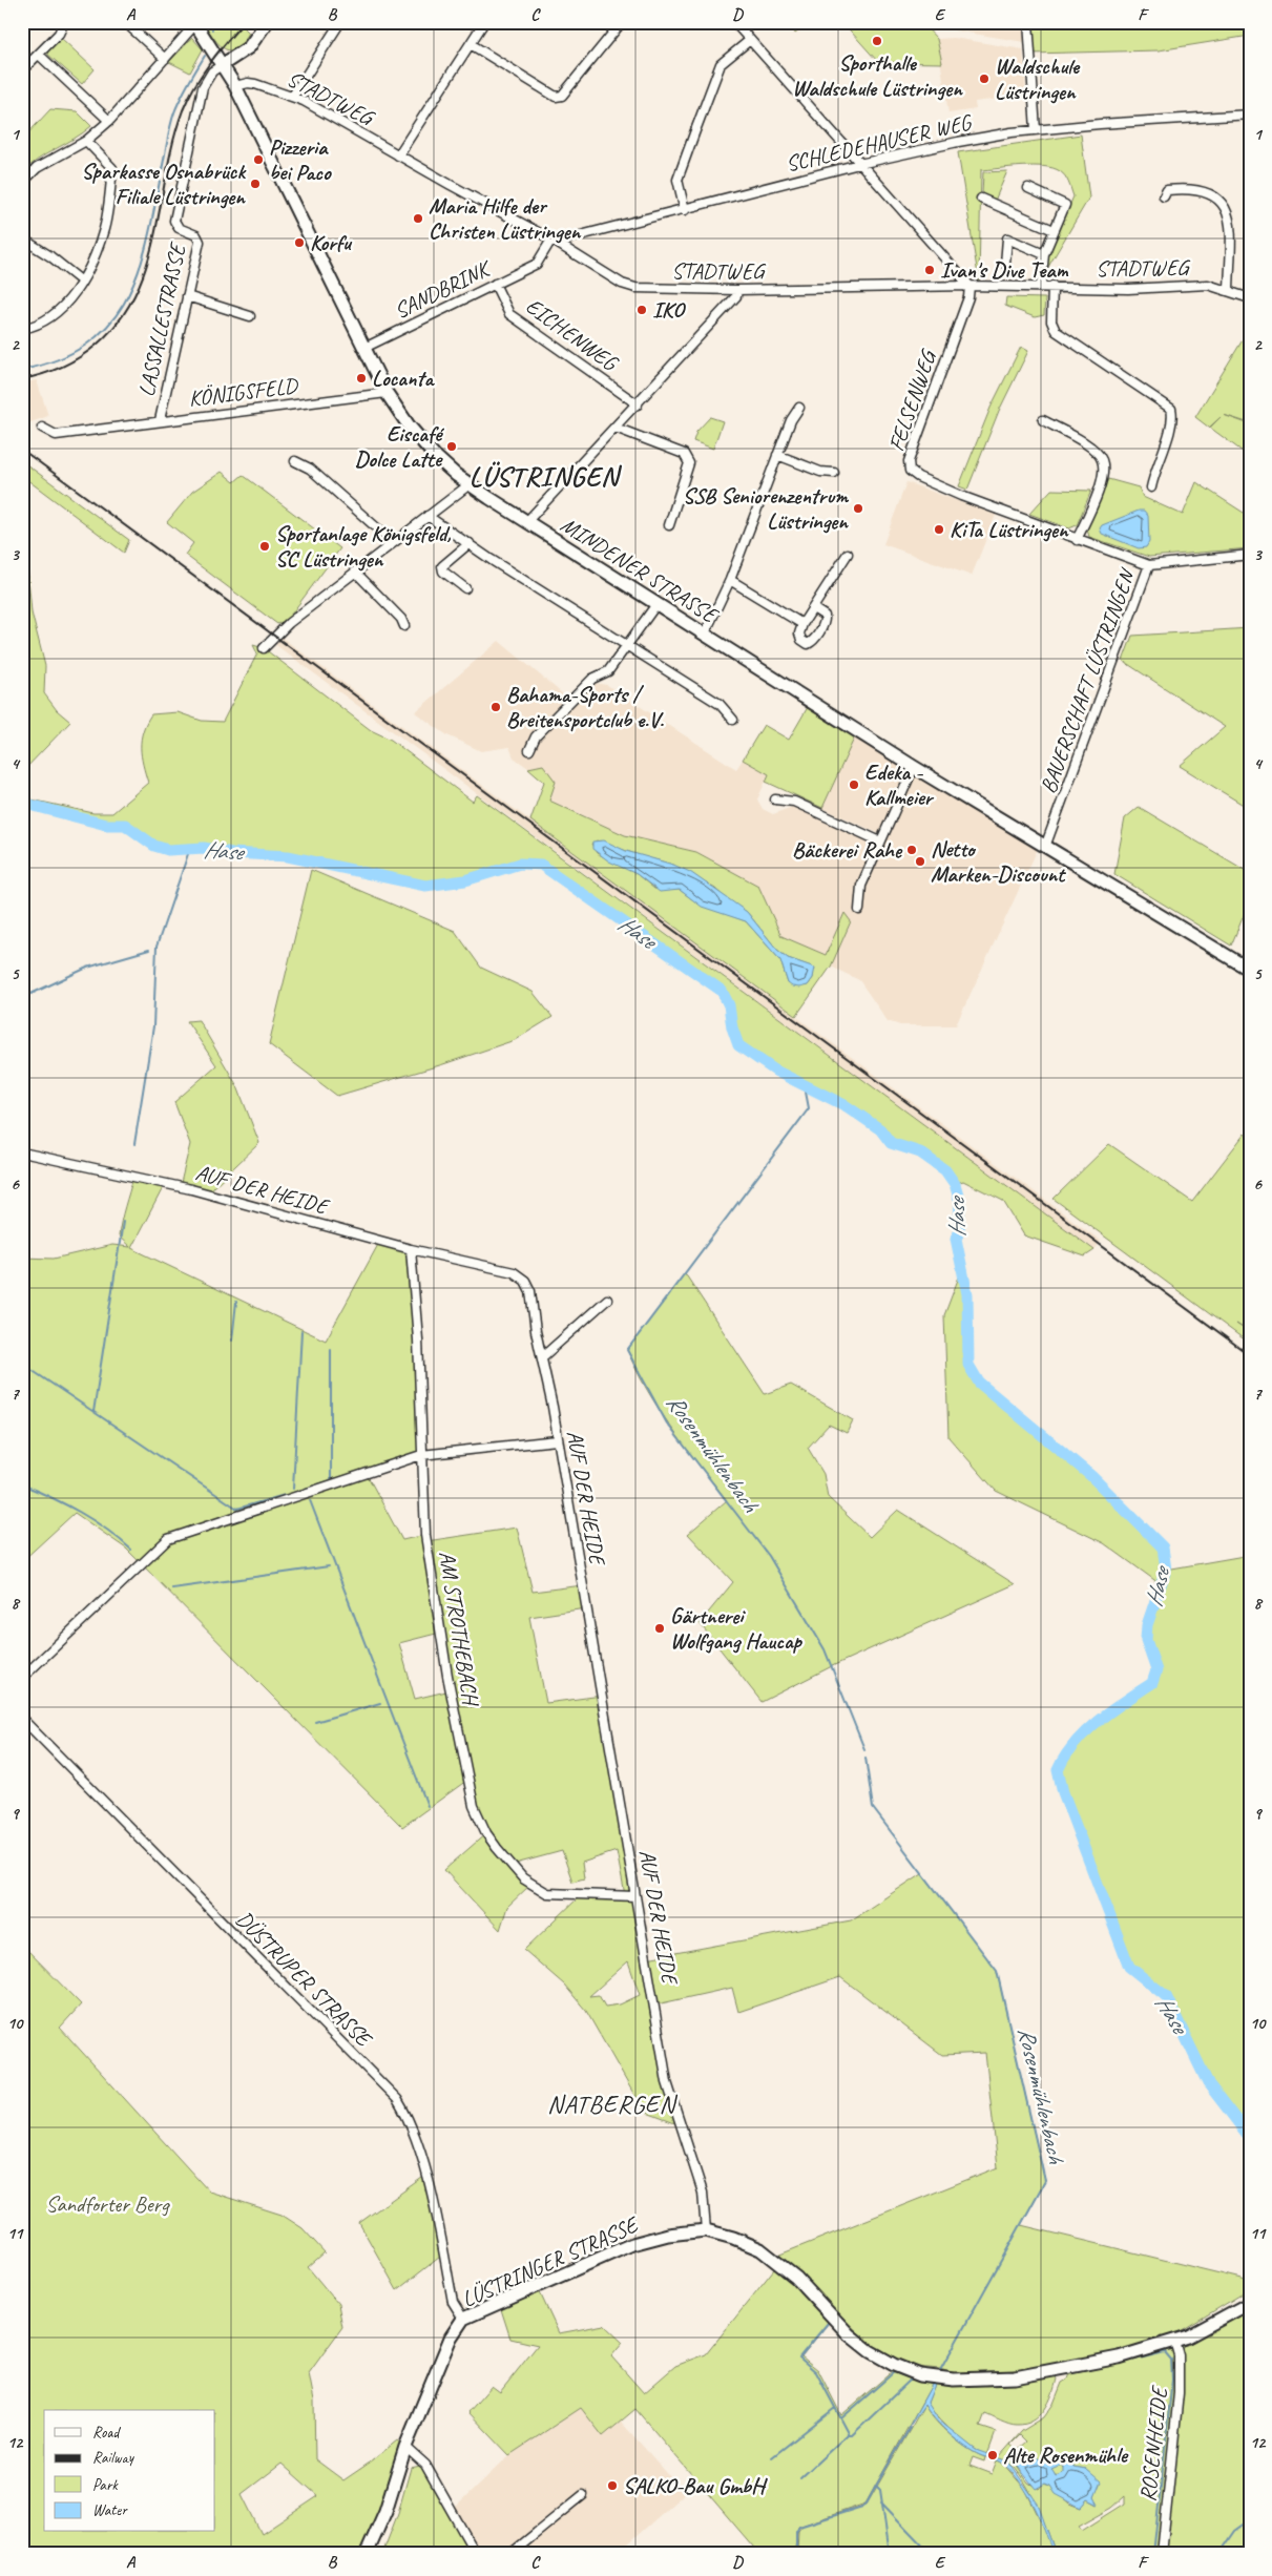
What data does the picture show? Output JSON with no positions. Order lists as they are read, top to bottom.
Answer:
{
  "streets": {
    "main road": ["MINDENER STRASSE", "LÜSTRINGER STRASSE"],
    "street": [
      "STADTWEG",
      "SCHLEDEHAUSER WEG",
      "SANDBRINK",
      "LASSALLESTRASSE",
      "EICHENWEG",
      "KÖNIGSFELD",
      "FELSENWEG",
      "BAUERSCHAFT LÜSTRINGEN",
      "AUF DER HEIDE",
      "AM STROTHEBACH",
      "DÜSTRUPER STRASSE",
      "ROSENHEIDE"
    ]
  },
  "crossings": [
    ["STADTWEG", "SCHLEDEHAUSER WEG"],
    ["STADTWEG", "SANDBRINK"],
    ["STADTWEG", "FELSENWEG"],
    ["STADTWEG", "MINDENER STRASSE"],
    ["SCHLEDEHAUSER WEG", "SANDBRINK"],
    ["SANDBRINK", "EICHENWEG"],
    ["SANDBRINK", "MINDENER STRASSE"],
    ["LASSALLESTRASSE", "KÖNIGSFELD"],
    ["LASSALLESTRASSE", "MINDENER STRASSE"],
    ["KÖNIGSFELD", "MINDENER STRASSE"],
    ["FELSENWEG", "BAUERSCHAFT LÜSTRINGEN"],
    ["MINDENER STRASSE", "BAUERSCHAFT LÜSTRINGEN"],
    ["AUF DER HEIDE", "AM STROTHEBACH"],
    ["AUF DER HEIDE", "LÜSTRINGER STRASSE"],
    ["DÜSTRUPER STRASSE", "LÜSTRINGER STRASSE"],
    ["LÜSTRINGER STRASSE", "ROSENHEIDE"]
  ],
  "districts": ["LÜSTRINGEN", "NATBERGEN"],
  "water": ["Hase", "Rosenmühlenbach"],
  "parks": ["Sandforter Berg"],
  "places": [
    "Sporthalle Waldschule Lüstringen",
    "Waldschule Lüstringen",
    "Pizzeria bei Paco",
    "Sparkasse Osnabrück Filiale Lüstringen",
    "Maria Hilfe der Christen Lüstringen",
    "Korfu",
    "Ivan's Dive Team",
    "IKO",
    "Locanta",
    "Eiscafé Dolce Latte",
    "SSB Seniorenzentrum Lüstringen",
    "KiTa Lüstringen",
    "Sportanlage Königsfeld, SC Lüstringen",
    "Bahama-Sports / Breitensportclub e.V.",
    "Edeka - Kallmeier",
    "Bäckerei Rahe",
    "Netto Marken-Discount",
    "Gärtnerei Wolfgang Haucap",
    "Alte Rosenmühle",
    "SALKO-Bau GmbH"
  ],
  "legend": [
    "Road",
    "Railway",
    "Park",
    "Water"
  ],
  "grid": {
    "columns": [
      "A",
      "B",
      "C",
      "D",
      "E",
      "F"
    ],
    "rows": [
      "1",
      "2",
      "3",
      "4",
      "5",
      "6",
      "7",
      "8",
      "9",
      "10",
      "11",
      "12"
    ]
  }
}
